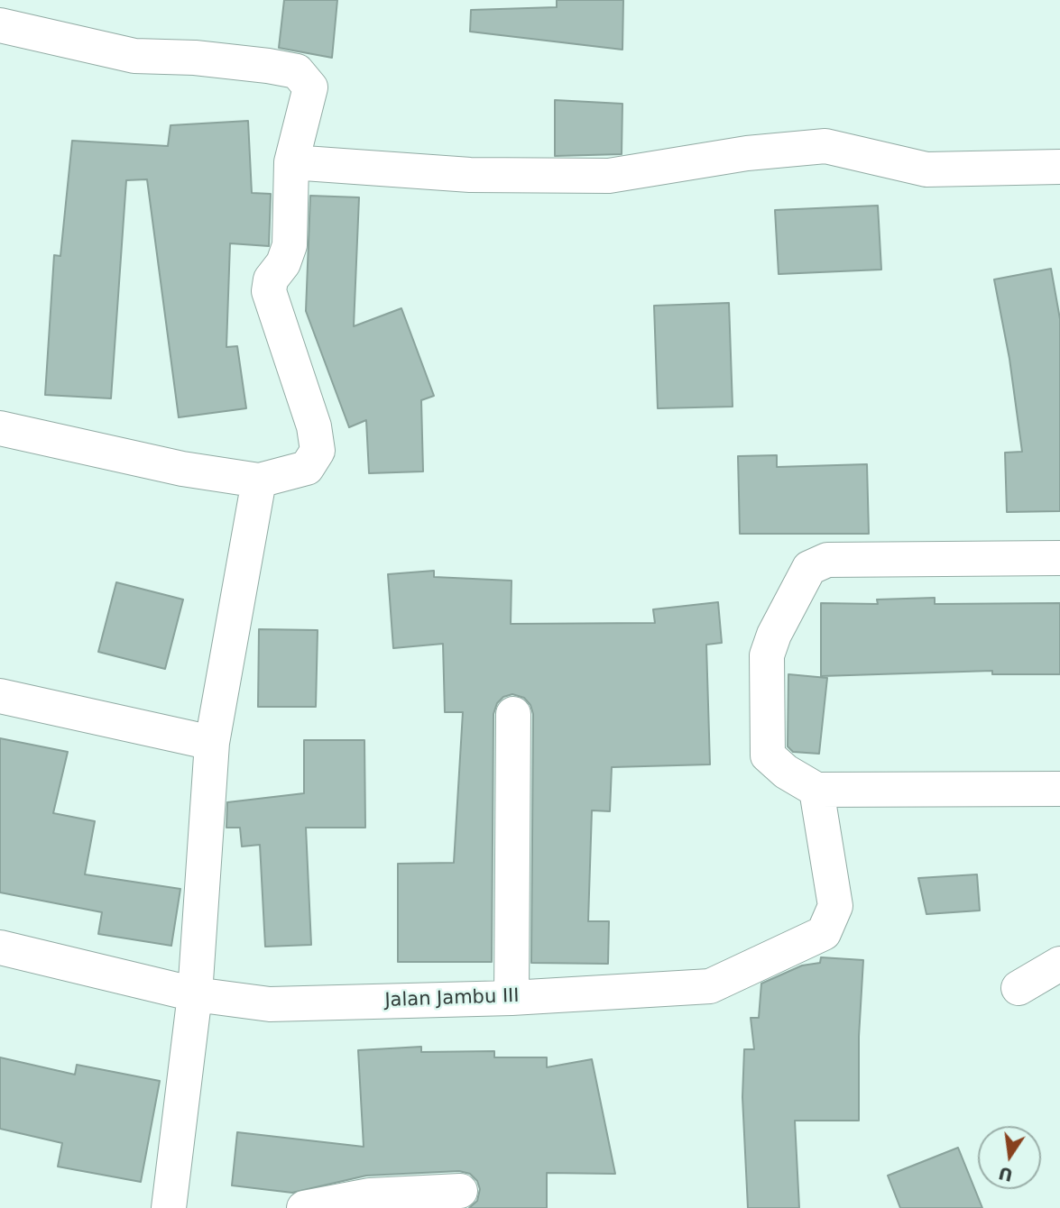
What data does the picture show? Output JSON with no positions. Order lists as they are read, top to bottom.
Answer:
{
  "streets": {
    "street": ["Jalan Jambu III"]
  },
  "north": "bottom"
}
